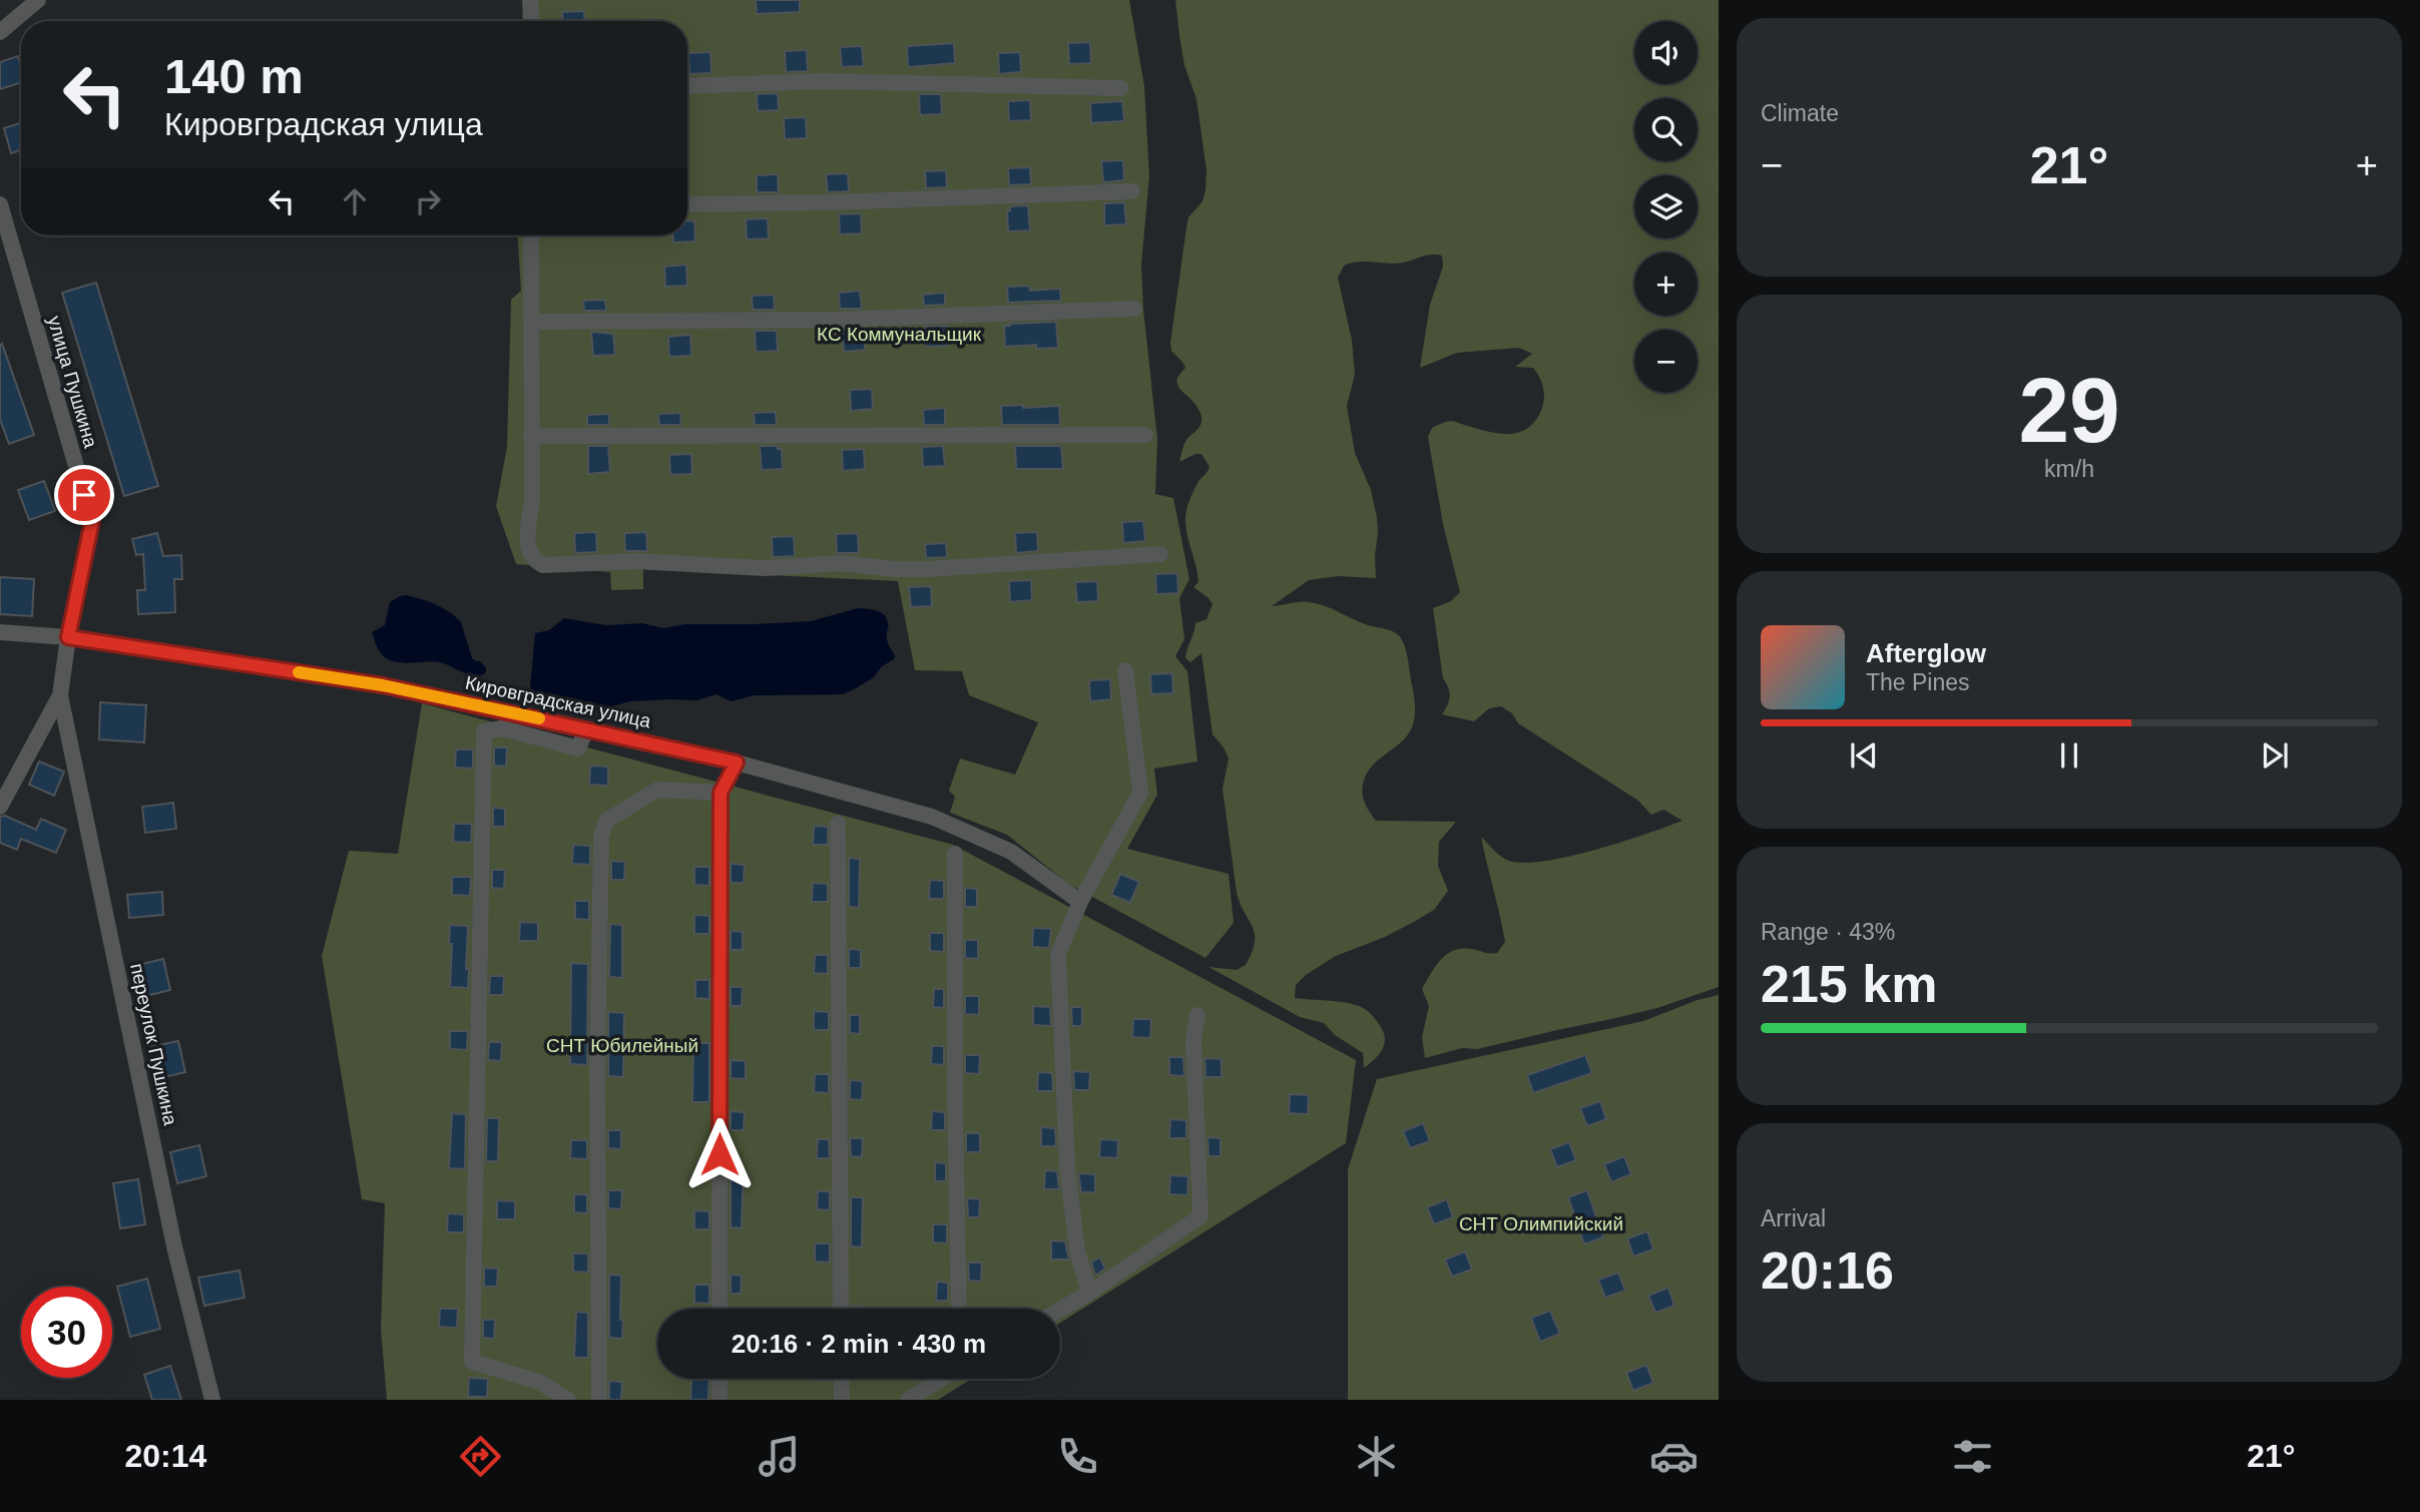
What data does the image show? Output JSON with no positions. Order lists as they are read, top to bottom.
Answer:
{
  "streets": {
    "street": ["улица Пушкина", "Кировградская улица", "переулок Пушкина"]
  },
  "crossings": [
    ["улица Пушкина", "Кировградская улица"],
    ["улица Пушкина", "переулок Пушкина"]
  ],
  "parks": ["КС Коммунальщик", "СНТ Юбилейный", "СНТ Олимпийский"],
  "page": {
    "tile": [
      "Climate",
      ["29", "km/h"],
      ["Range · 43%", "215 km"],
      ["Arrival", "20:16"]
    ],
    "map_buttons": ["+", "−"],
    "turn": ["140 m", "Кировградская улица"],
    "heat": ["−", "21°", "+"],
    "song": ["Afterglow", "The Pines"],
    "limit": "30",
    "trip": "20:16 · 2 min · 430 m",
    "tabs": ["20:14", "21°"]
  }
}
